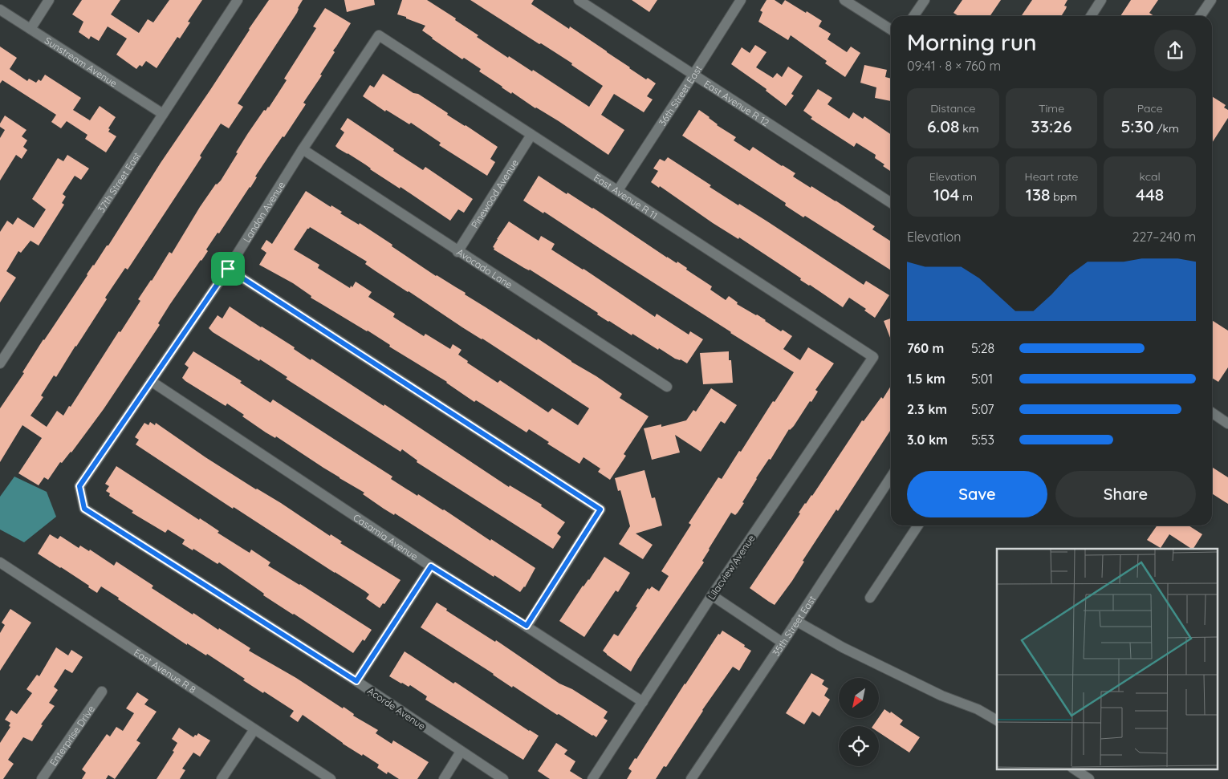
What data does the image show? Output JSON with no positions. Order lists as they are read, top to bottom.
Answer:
{
  "streets": {
    "street": [
      "Sunstream Avenue",
      "36th Street East",
      "East Avenue R 12",
      "37th Street East",
      "Pinewood Avenue",
      "East Avenue R 11",
      "Landon Avenue",
      "Avocado Lane",
      "Casamia Avenue",
      "Lilacview Avenue",
      "35th Street East",
      "East Avenue R 8",
      "Acorde Avenue",
      "Enterprise Drive"
    ]
  },
  "crossings": [
    ["Sunstream Avenue", "37th Street East"],
    ["36th Street East", "East Avenue R 12"],
    ["36th Street East", "East Avenue R 11"],
    ["Pinewood Avenue", "East Avenue R 11"],
    ["Pinewood Avenue", "Avocado Lane"],
    ["East Avenue R 11", "Landon Avenue"],
    ["East Avenue R 11", "Lilacview Avenue"],
    ["Landon Avenue", "Avocado Lane"],
    ["Landon Avenue", "Casamia Avenue"],
    ["Landon Avenue", "Acorde Avenue"],
    ["Casamia Avenue", "Lilacview Avenue"]
  ],
  "north": "bottom left",
  "page": {
    "heading": ["Morning run", "09:41 · 8 × 760 m"],
    "stats": [
      ["Distance", "6.08 km"],
      ["Time", "33:26"],
      ["Pace", "5:30 /km"],
      ["Elevation", "104 m"],
      ["Heart rate", "138 bpm"],
      ["kcal", "448"]
    ],
    "chart": ["Elevation", "227–240 m"],
    "list": [
      {
        "name": "760 m",
        "note": "5:28"
      },
      {
        "name": "1.5 km",
        "note": "5:01"
      },
      {
        "name": "2.3 km",
        "note": "5:07"
      },
      {
        "name": "3.0 km",
        "note": "5:53"
      }
    ],
    "buttons": ["Save", "Share"]
  }
}
